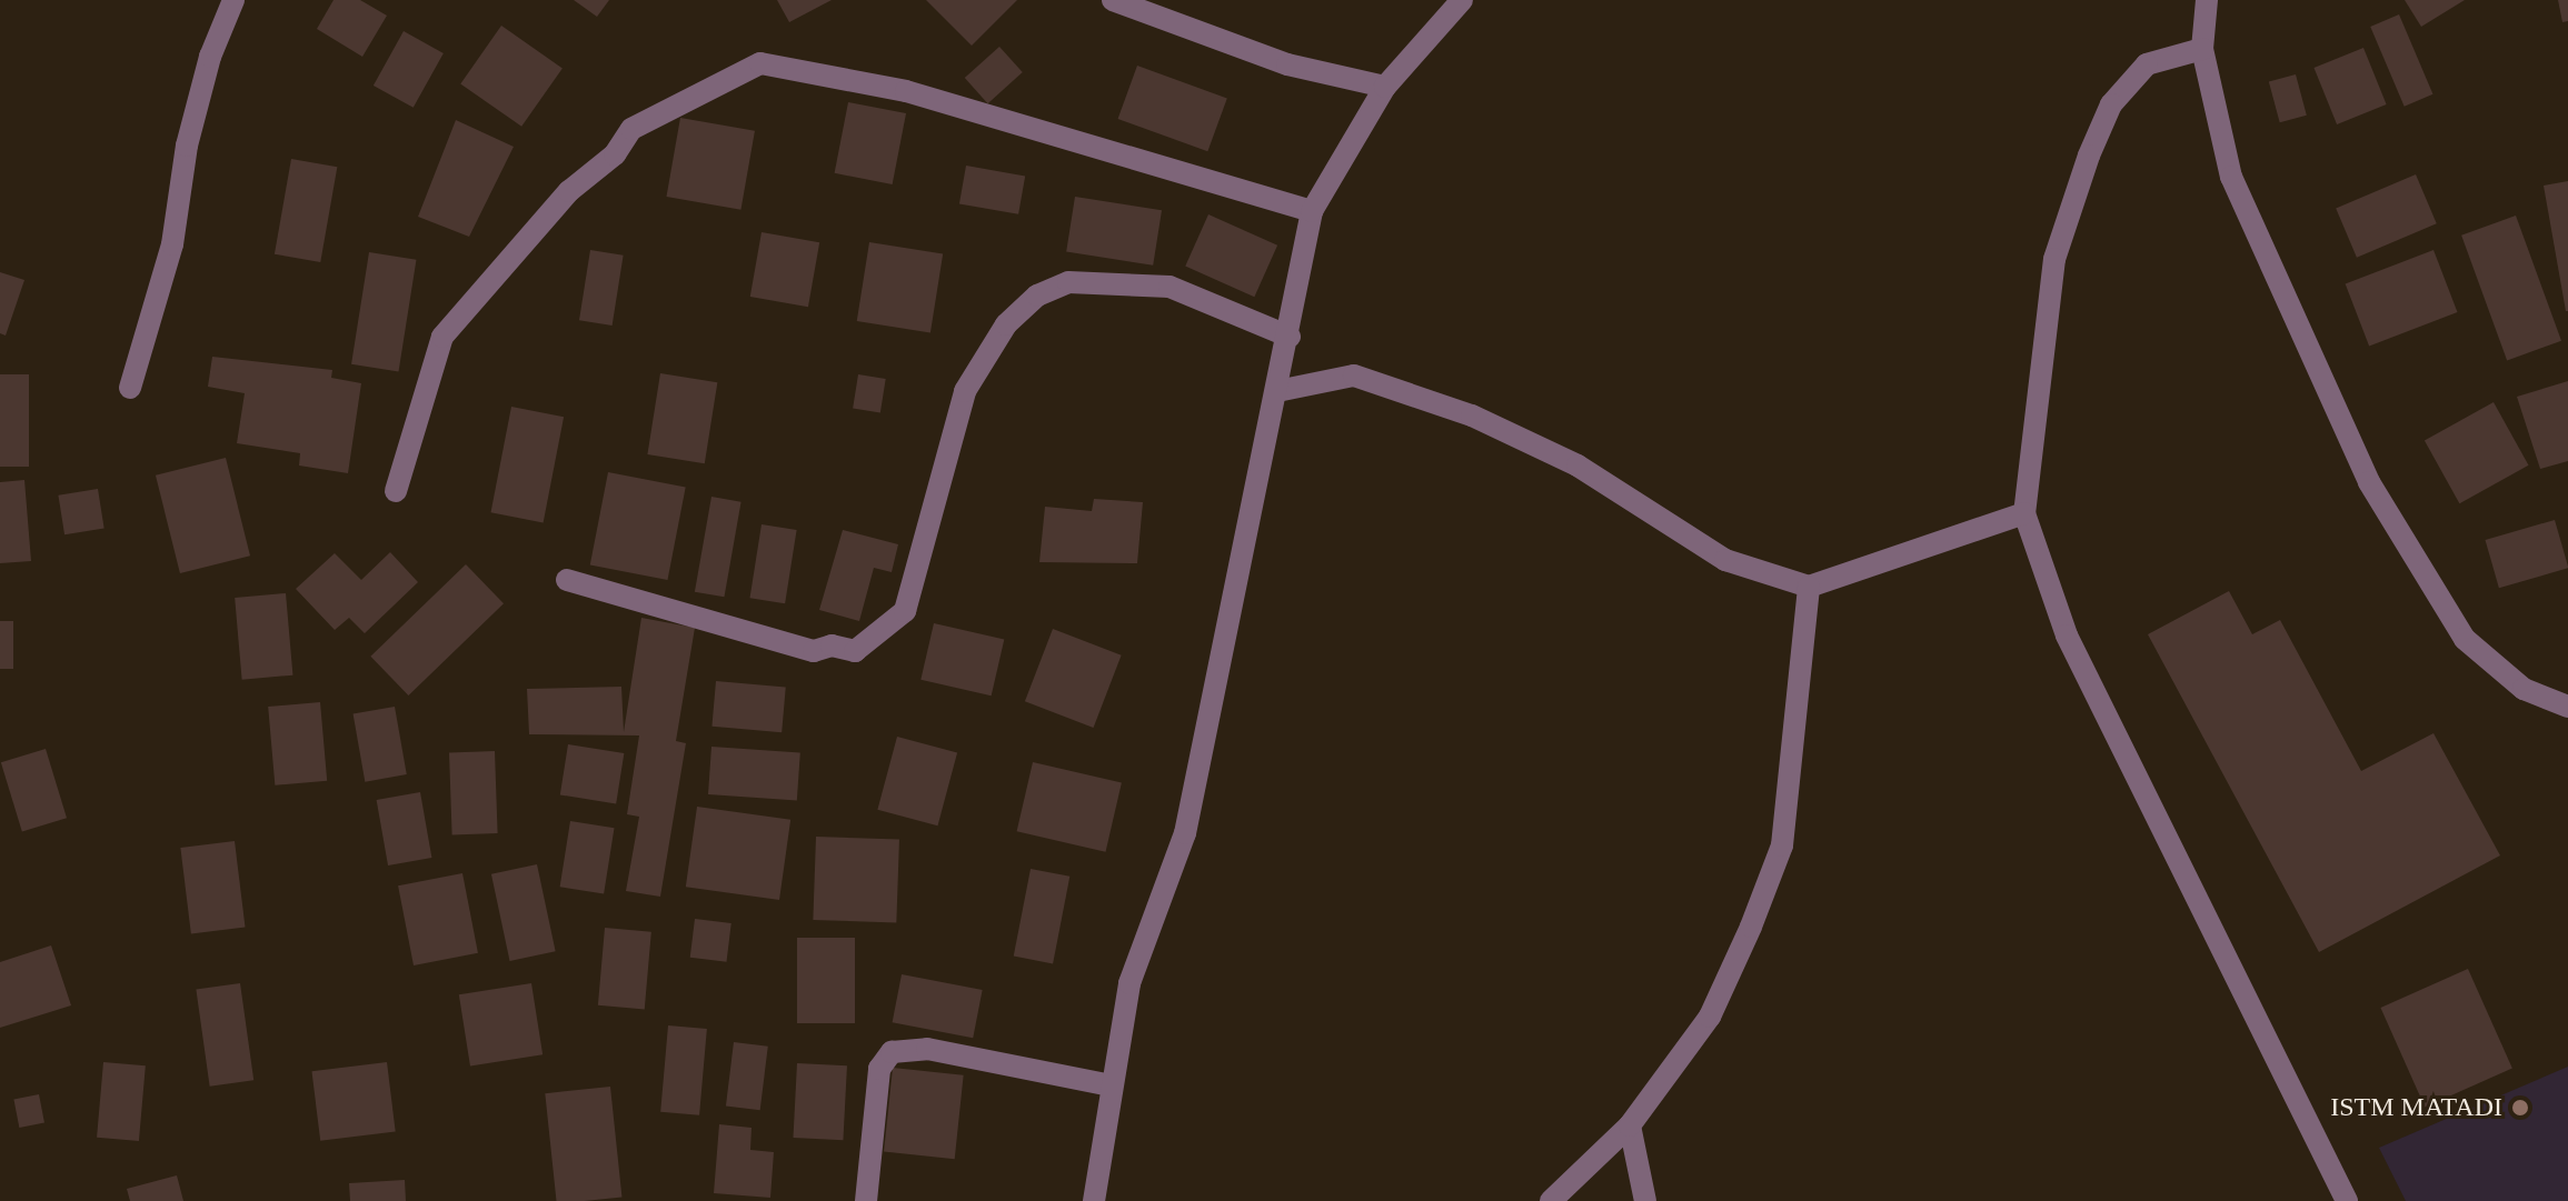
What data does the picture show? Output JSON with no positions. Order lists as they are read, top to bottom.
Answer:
{
  "places": ["ISTM MATADI"]
}
